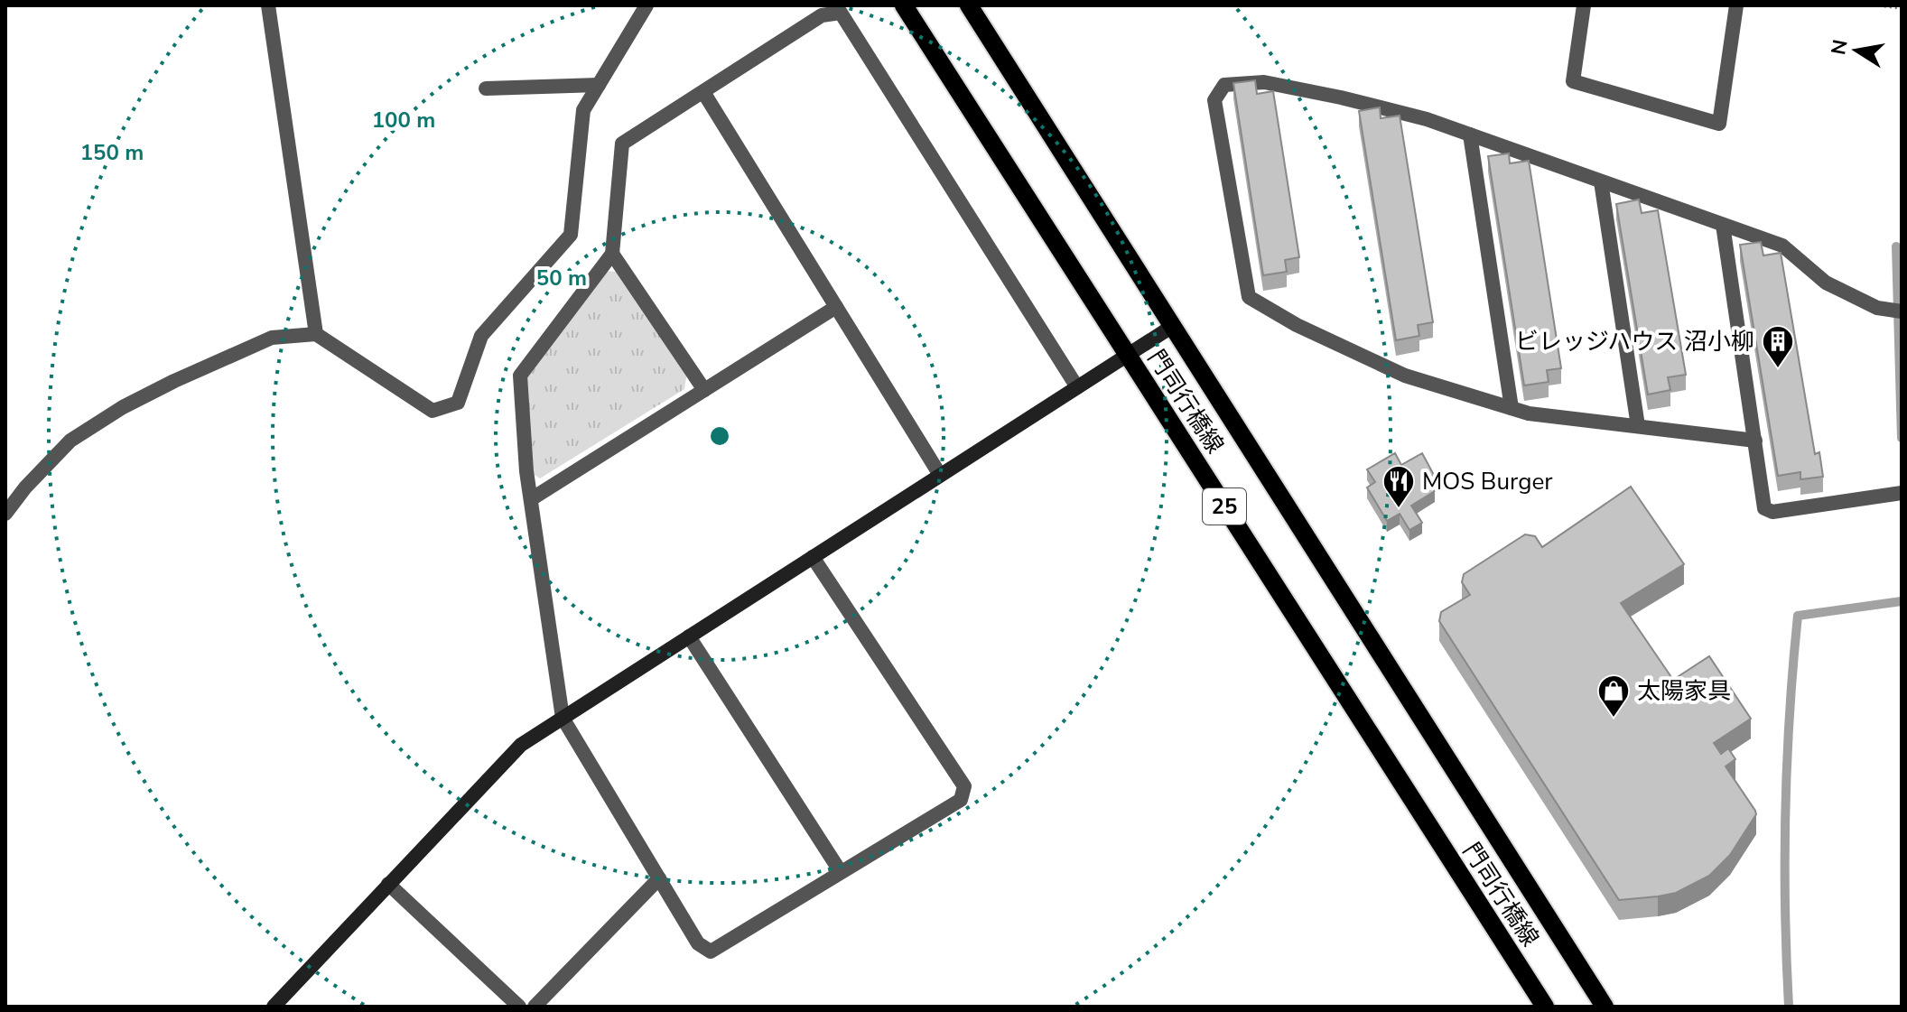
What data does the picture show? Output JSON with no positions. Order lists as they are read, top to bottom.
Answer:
{
  "streets": {
    "main road": ["門司行橋線", "25"]
  },
  "places": {
    "building": ["ビレッジハウス 沼小柳"],
    "restaurant": ["MOS Burger"],
    "shop": ["太陽家具"]
  },
  "north": "left",
  "rings": ["100 m", "150 m", "50 m"]
}
